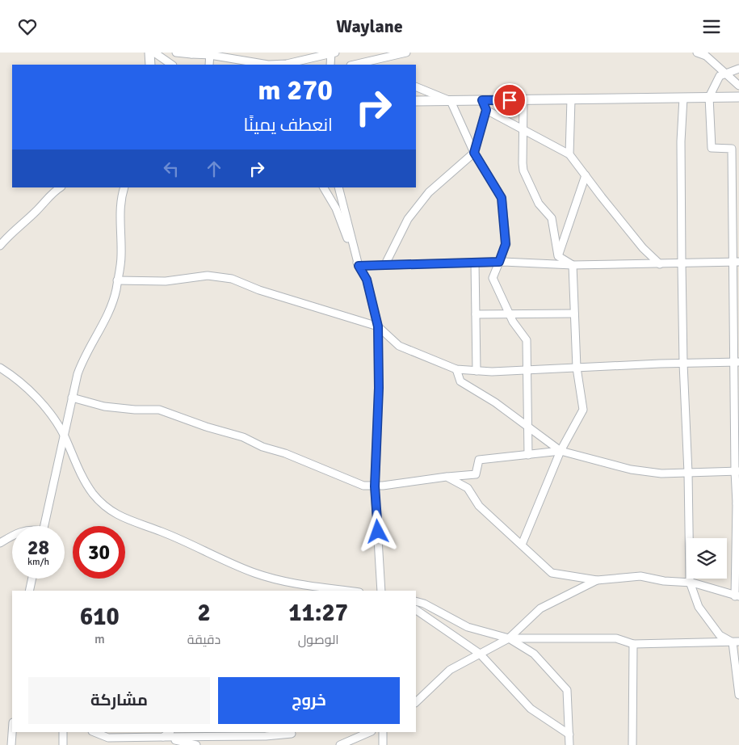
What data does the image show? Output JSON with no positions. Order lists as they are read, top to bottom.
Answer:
{
  "page": {
    "header": "Waylane",
    "turn": ["270 m", "انعطف يمينًا"],
    "speed": "28 km/h",
    "limit": "30",
    "eta": [
      "11:27",
      "الوصول",
      "2",
      "دقيقة",
      "610",
      "m"
    ],
    "buttons": ["خروج", "مشاركة"]
  }
}
